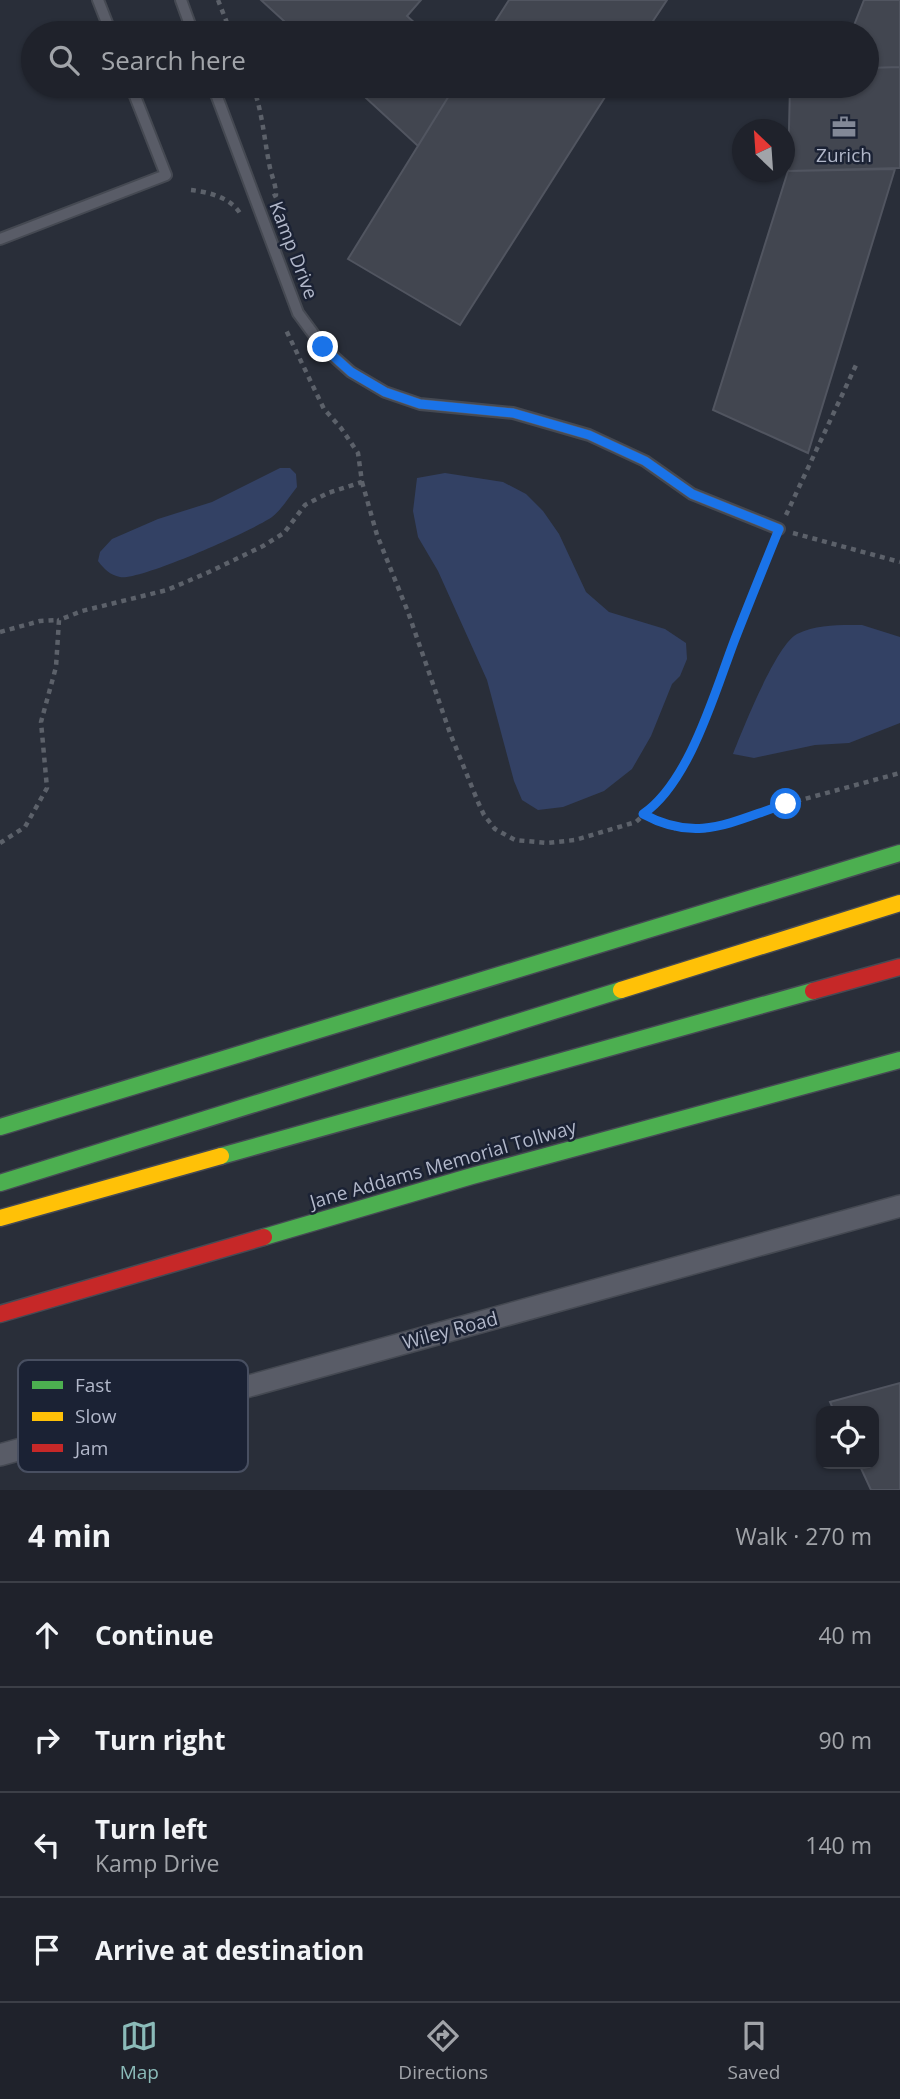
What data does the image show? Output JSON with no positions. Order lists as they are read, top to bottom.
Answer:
{
  "streets": {
    "highway": ["Jane Addams Memorial Tollway"],
    "street": ["Wiley Road"],
    "lane": ["Kamp Drive"]
  },
  "places": {
    "office": ["Zurich"]
  },
  "legend": ["Fast", "Slow", "Jam"],
  "north": "top left",
  "page": {
    "search": "Search here",
    "heading": ["4 min", "Walk · 270 m"],
    "list": [
      ["Continue", "40 m"],
      ["Turn right", "90 m"],
      ["Turn left", "Kamp Drive", "140 m"],
      "Arrive at destination"
    ],
    "nav": ["Map", "Directions", "Saved"]
  }
}
